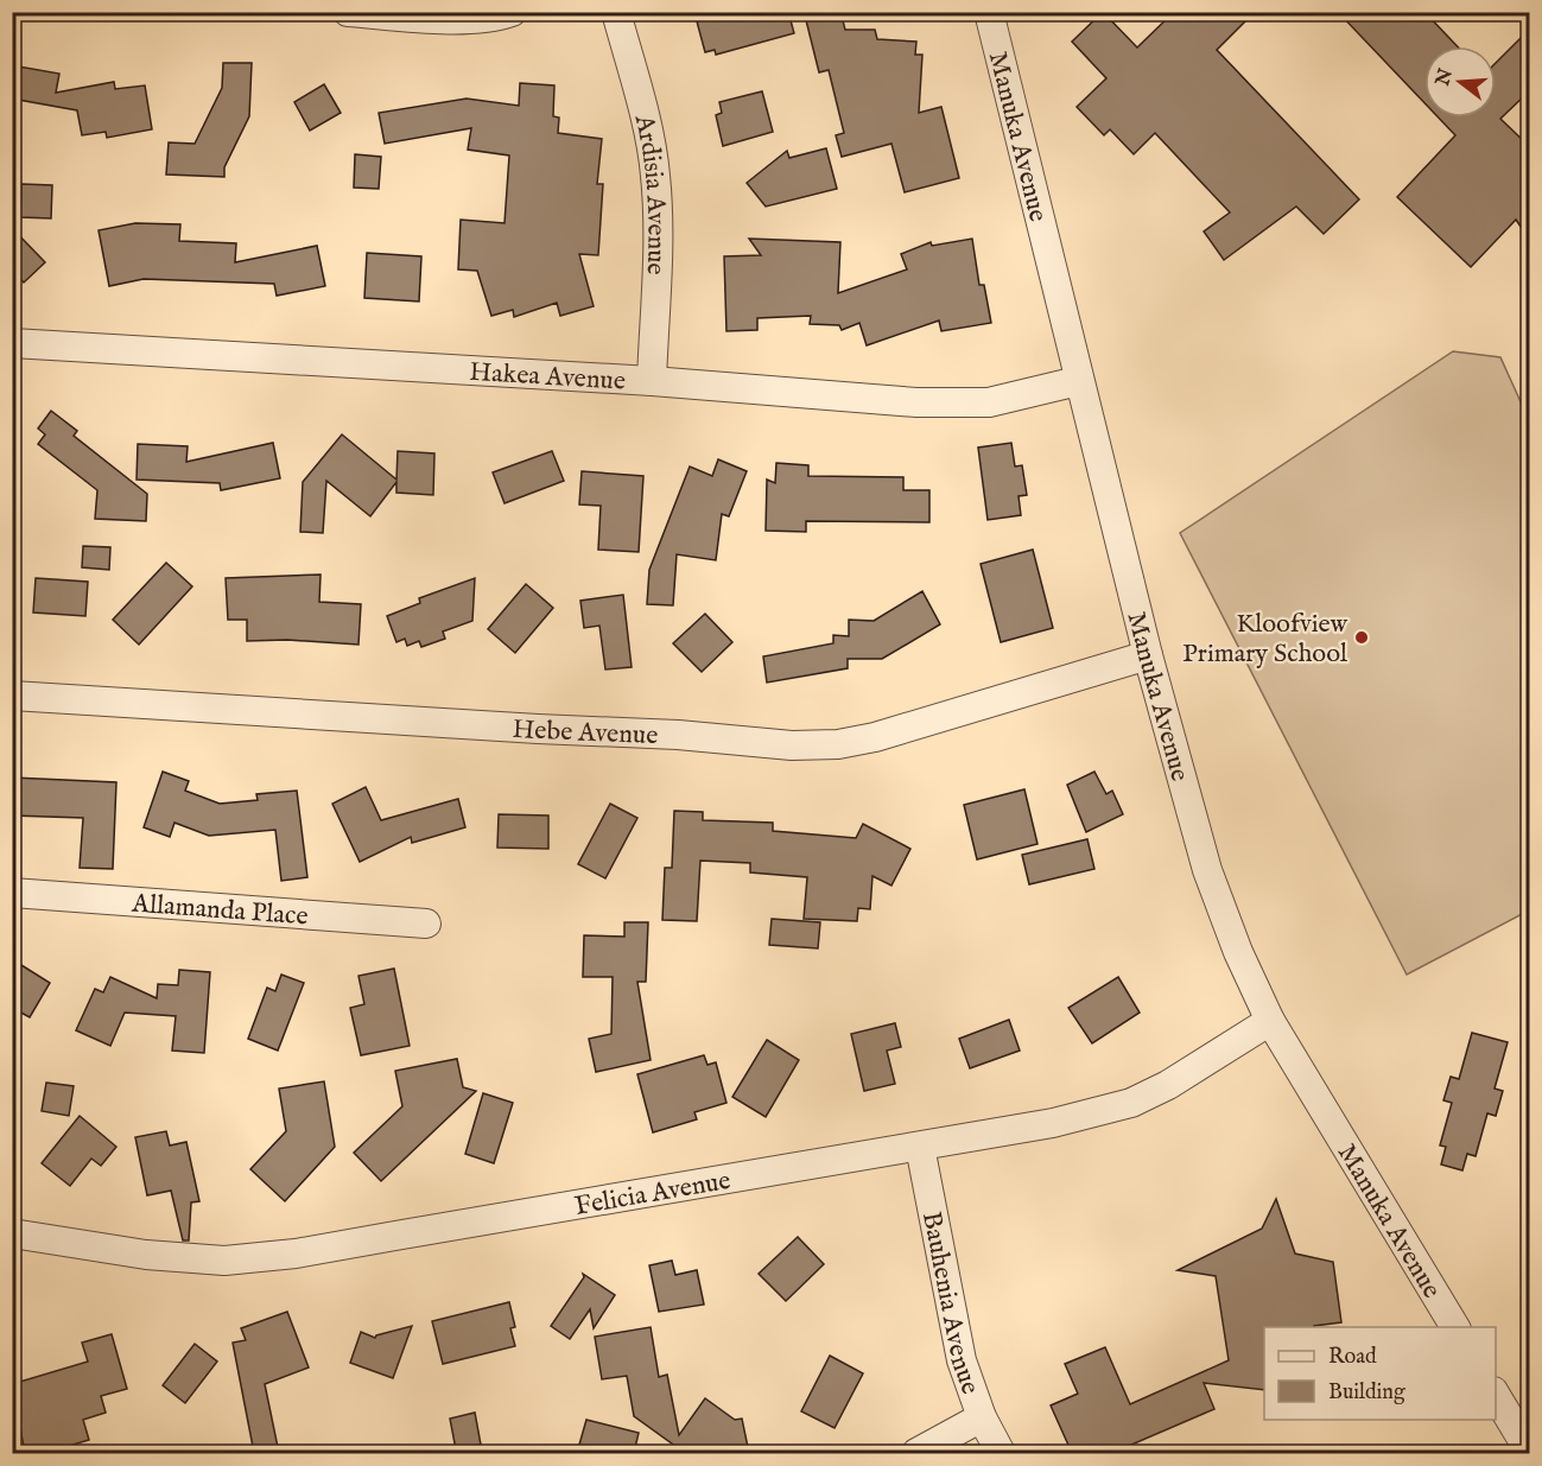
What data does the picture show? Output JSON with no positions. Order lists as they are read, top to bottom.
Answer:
{
  "streets": {
    "street": [
      "Manuka Avenue",
      "Ardisia Avenue",
      "Hakea Avenue",
      "Hebe Avenue",
      "Allamanda Place",
      "Felicia Avenue",
      "Bauhenia Avenue"
    ]
  },
  "crossings": [
    ["Manuka Avenue", "Hakea Avenue"],
    ["Manuka Avenue", "Hebe Avenue"],
    ["Manuka Avenue", "Felicia Avenue"],
    ["Ardisia Avenue", "Hakea Avenue"],
    ["Felicia Avenue", "Bauhenia Avenue"]
  ],
  "places": ["Kloofview Primary School"],
  "legend": ["Road", "Building"],
  "north": "left"
}
